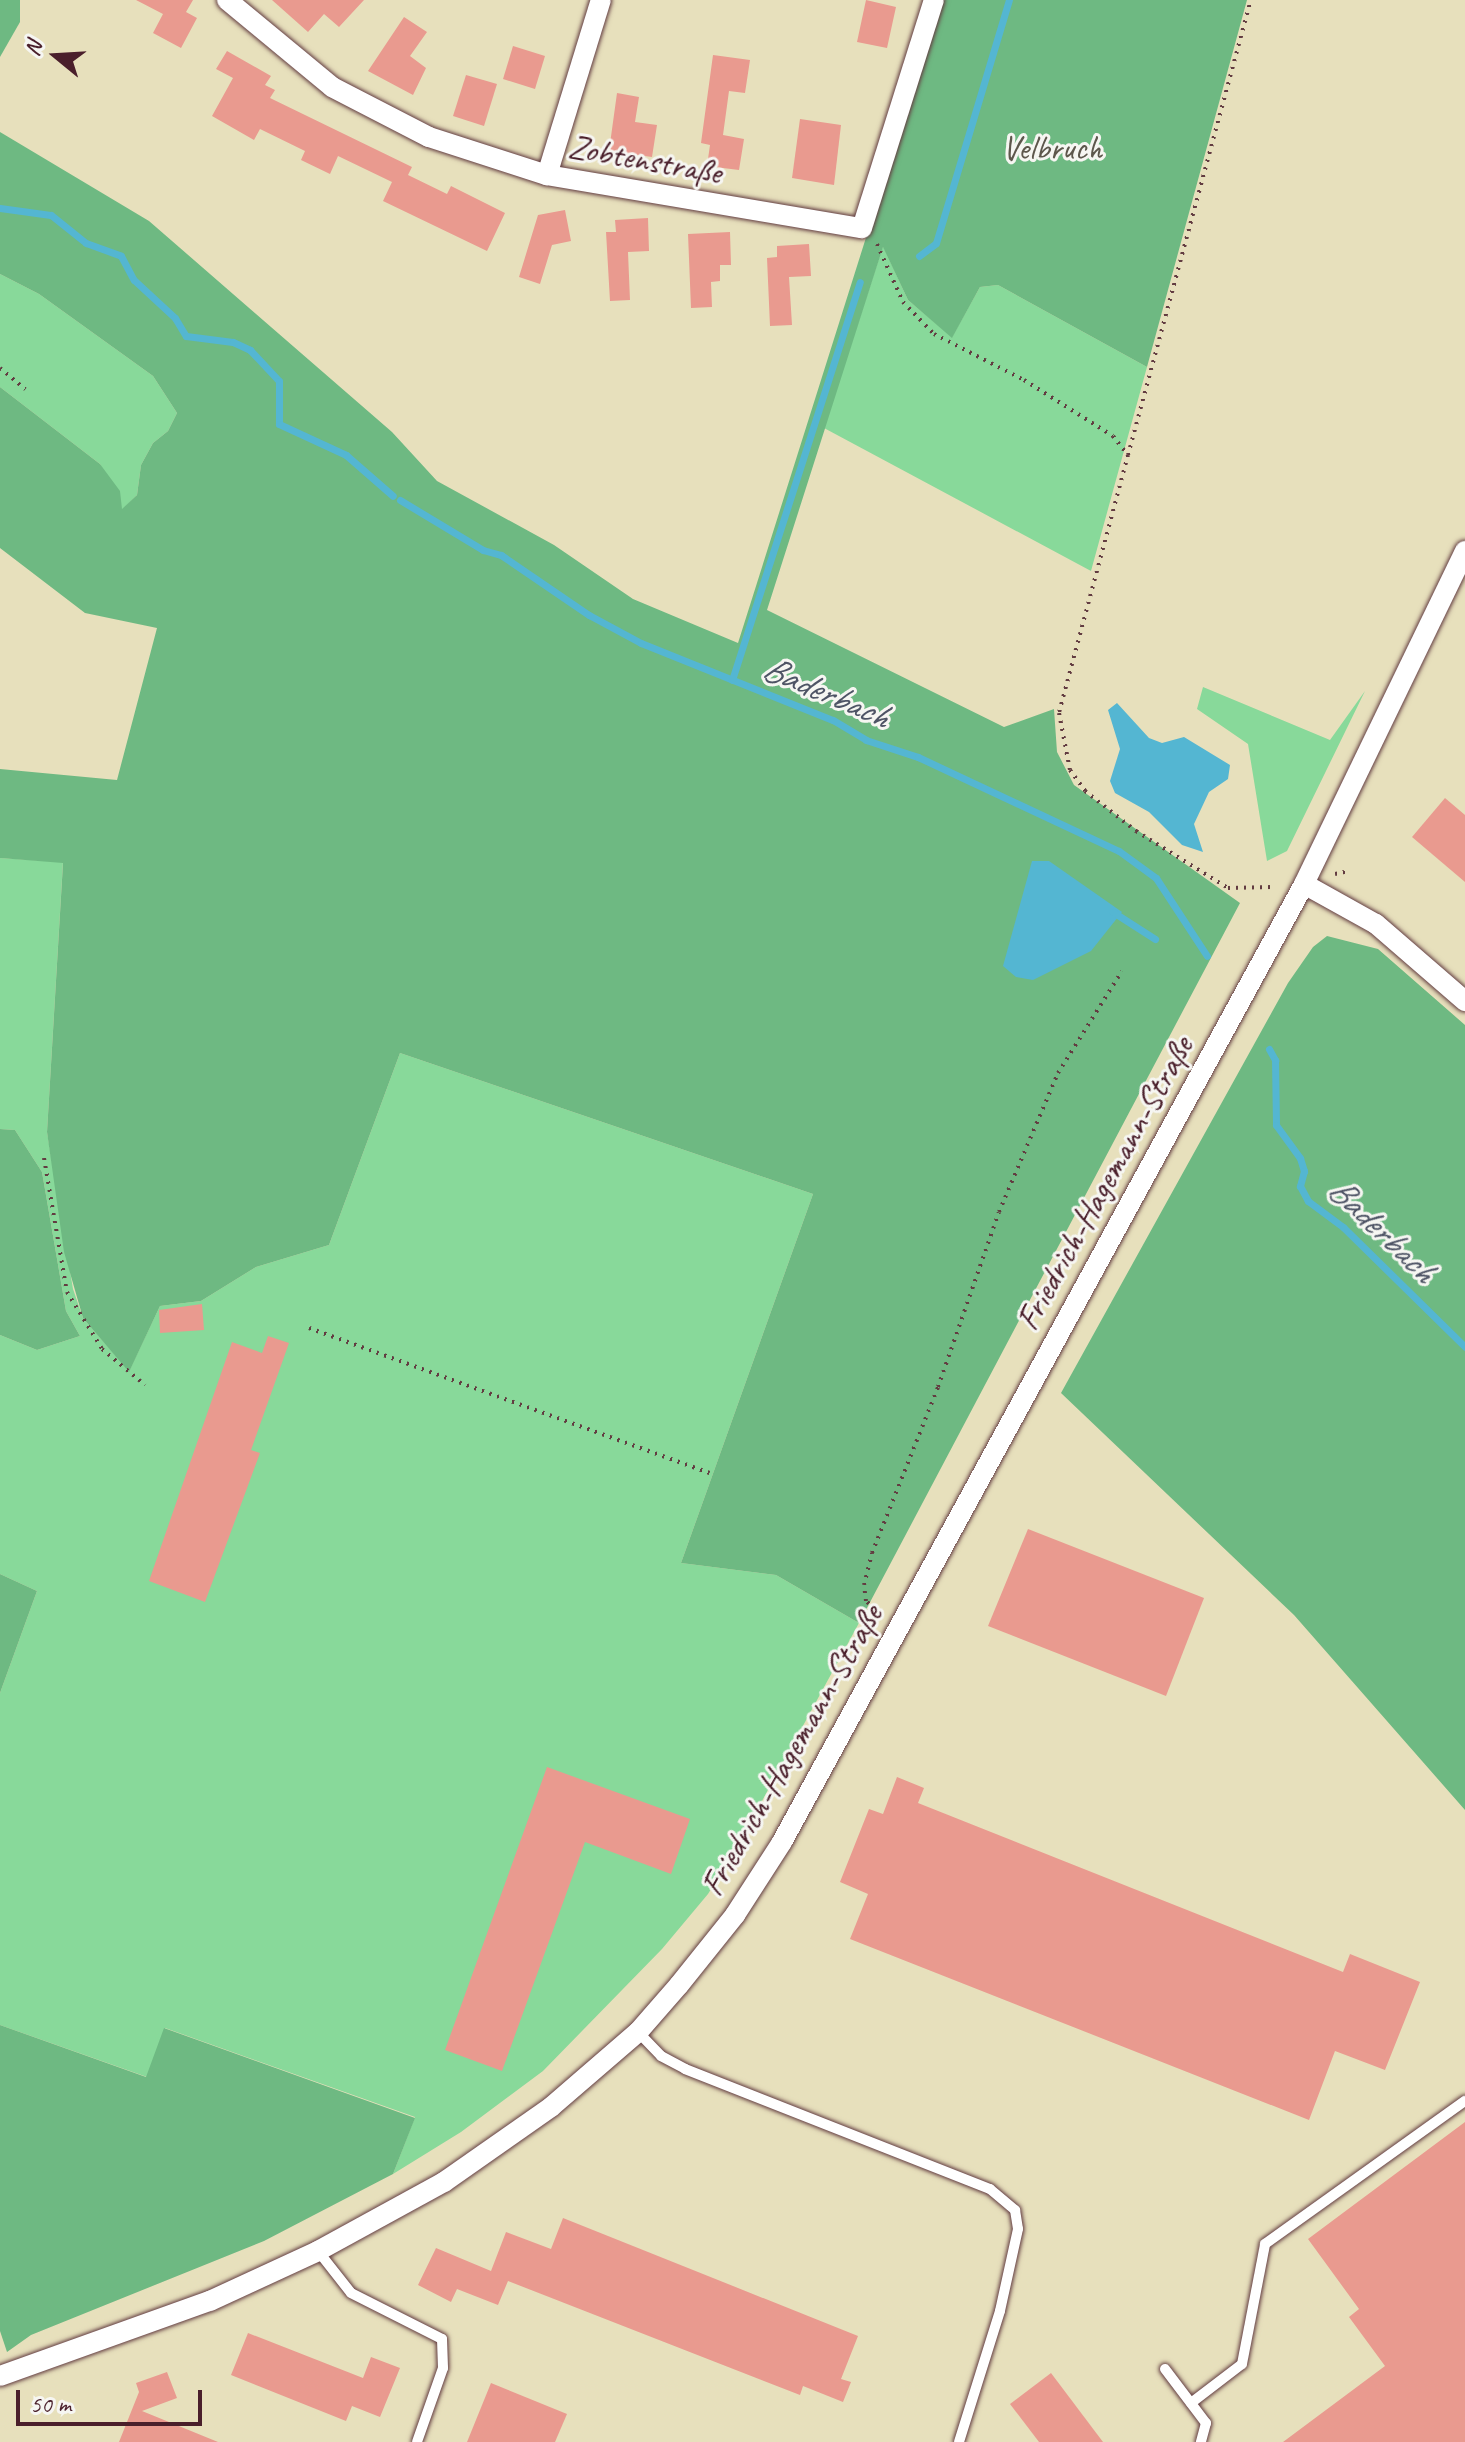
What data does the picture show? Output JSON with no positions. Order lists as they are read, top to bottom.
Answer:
{
  "streets": {
    "street": ["Zobtenstraße", "Friedrich-Hagemann-Straße"]
  },
  "water": ["Baderbach"],
  "parks": ["Velbruch"],
  "scale_bar": "50 m",
  "north": "left"
}
